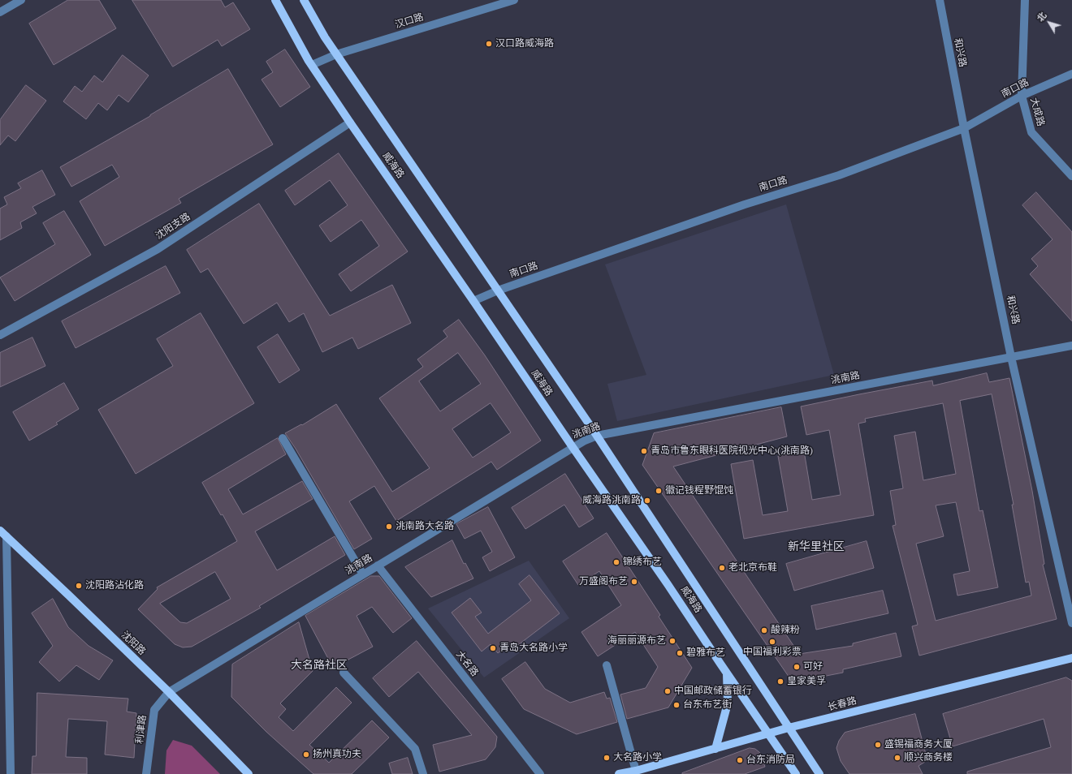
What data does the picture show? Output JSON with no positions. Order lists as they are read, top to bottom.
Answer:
{
  "streets": {
    "main road": ["威海路", "沈阳路", "长春路"],
    "street": [
      "汉口路",
      "和兴路",
      "南口路",
      "大成路",
      "沈阳支路",
      "洮南路",
      "大名路",
      "利津路"
    ]
  },
  "crossings": [
    ["汉口路", "威海路"],
    ["和兴路", "南口路"],
    ["和兴路", "洮南路"],
    ["南口路", "大成路"],
    ["南口路", "威海路"],
    ["威海路", "沈阳支路"],
    ["威海路", "洮南路"],
    ["威海路", "长春路"],
    ["洮南路", "沈阳路"],
    ["洮南路", "大名路"],
    ["洮南路", "利津路"],
    ["沈阳路", "利津路"]
  ],
  "districts": ["新华里社区", "大名路社区"],
  "places": [
    "汉口路威海路",
    "青岛市鲁东眼科医院视光中心(洮南路)",
    "徽记钱程野馄饨",
    "威海路洮南路",
    "洮南路大名路",
    "锦绣布艺",
    "老北京布鞋",
    "万盛阁布艺",
    "沈阳路沾化路",
    "酸辣粉",
    "海丽丽源布艺",
    "中国福利彩票",
    "青岛大名路小学",
    "碧雅布艺",
    "可好",
    "皇家美孚",
    "中国邮政储蓄银行",
    "台东布艺街",
    "盛锡福商务大厦",
    "扬州真功夫",
    "大名路小学",
    "顺兴商务楼",
    "台东消防局"
  ],
  "north": "top left"
}
